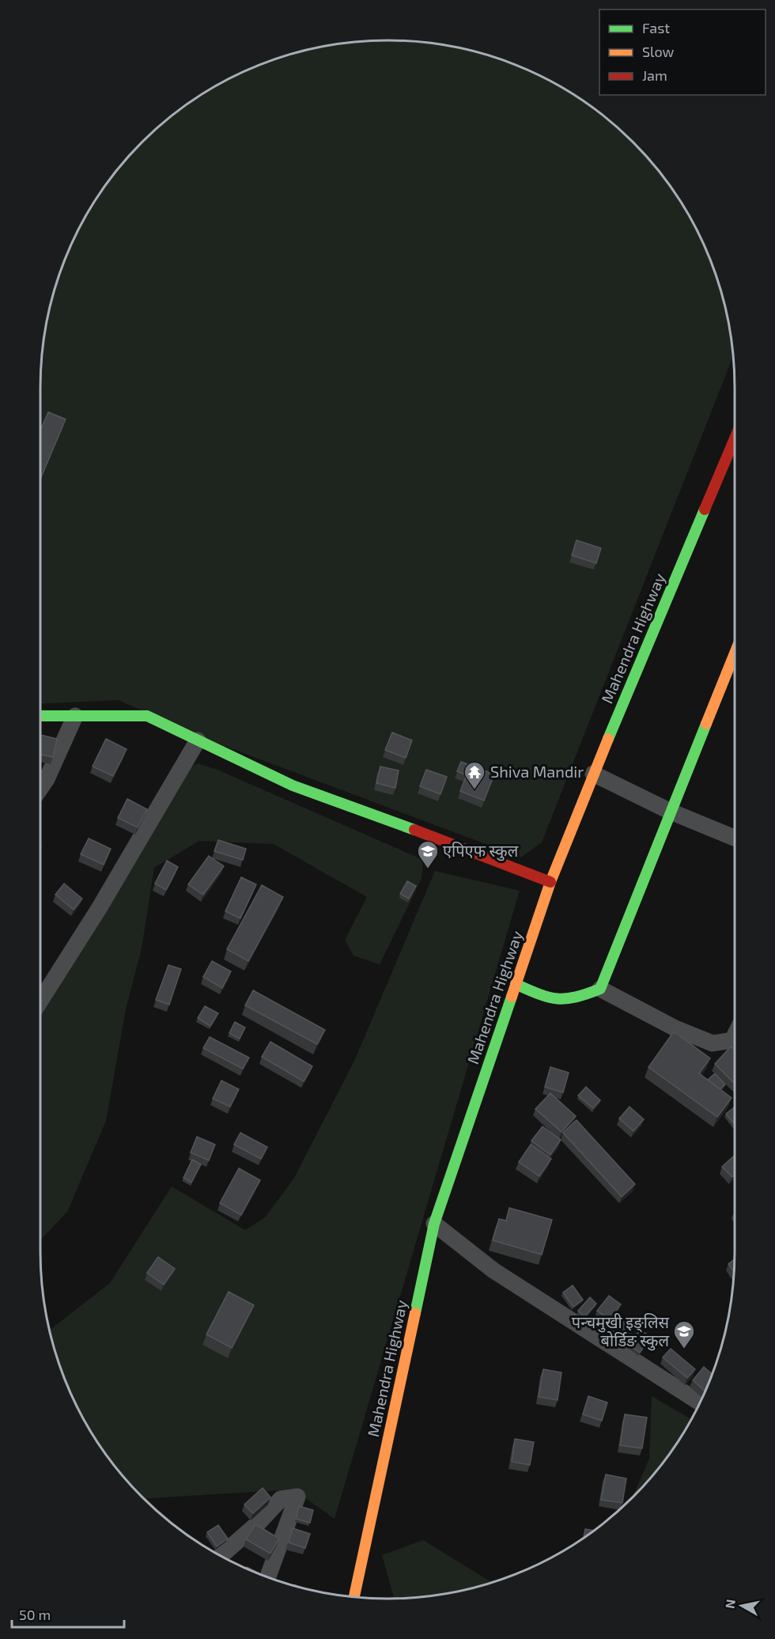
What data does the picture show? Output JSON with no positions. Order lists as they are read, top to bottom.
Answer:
{
  "streets": {
    "main road": ["Mahendra Highway"]
  },
  "places": {
    "temple": ["Shiva Mandir"],
    "school or university": ["एपिएफ स्कुल", "पन्चमुखी इङ्लिस बोर्डिङ स्कुल"]
  },
  "legend": ["Fast", "Slow", "Jam"],
  "scale_bar": "50 m",
  "north": "left"
}
